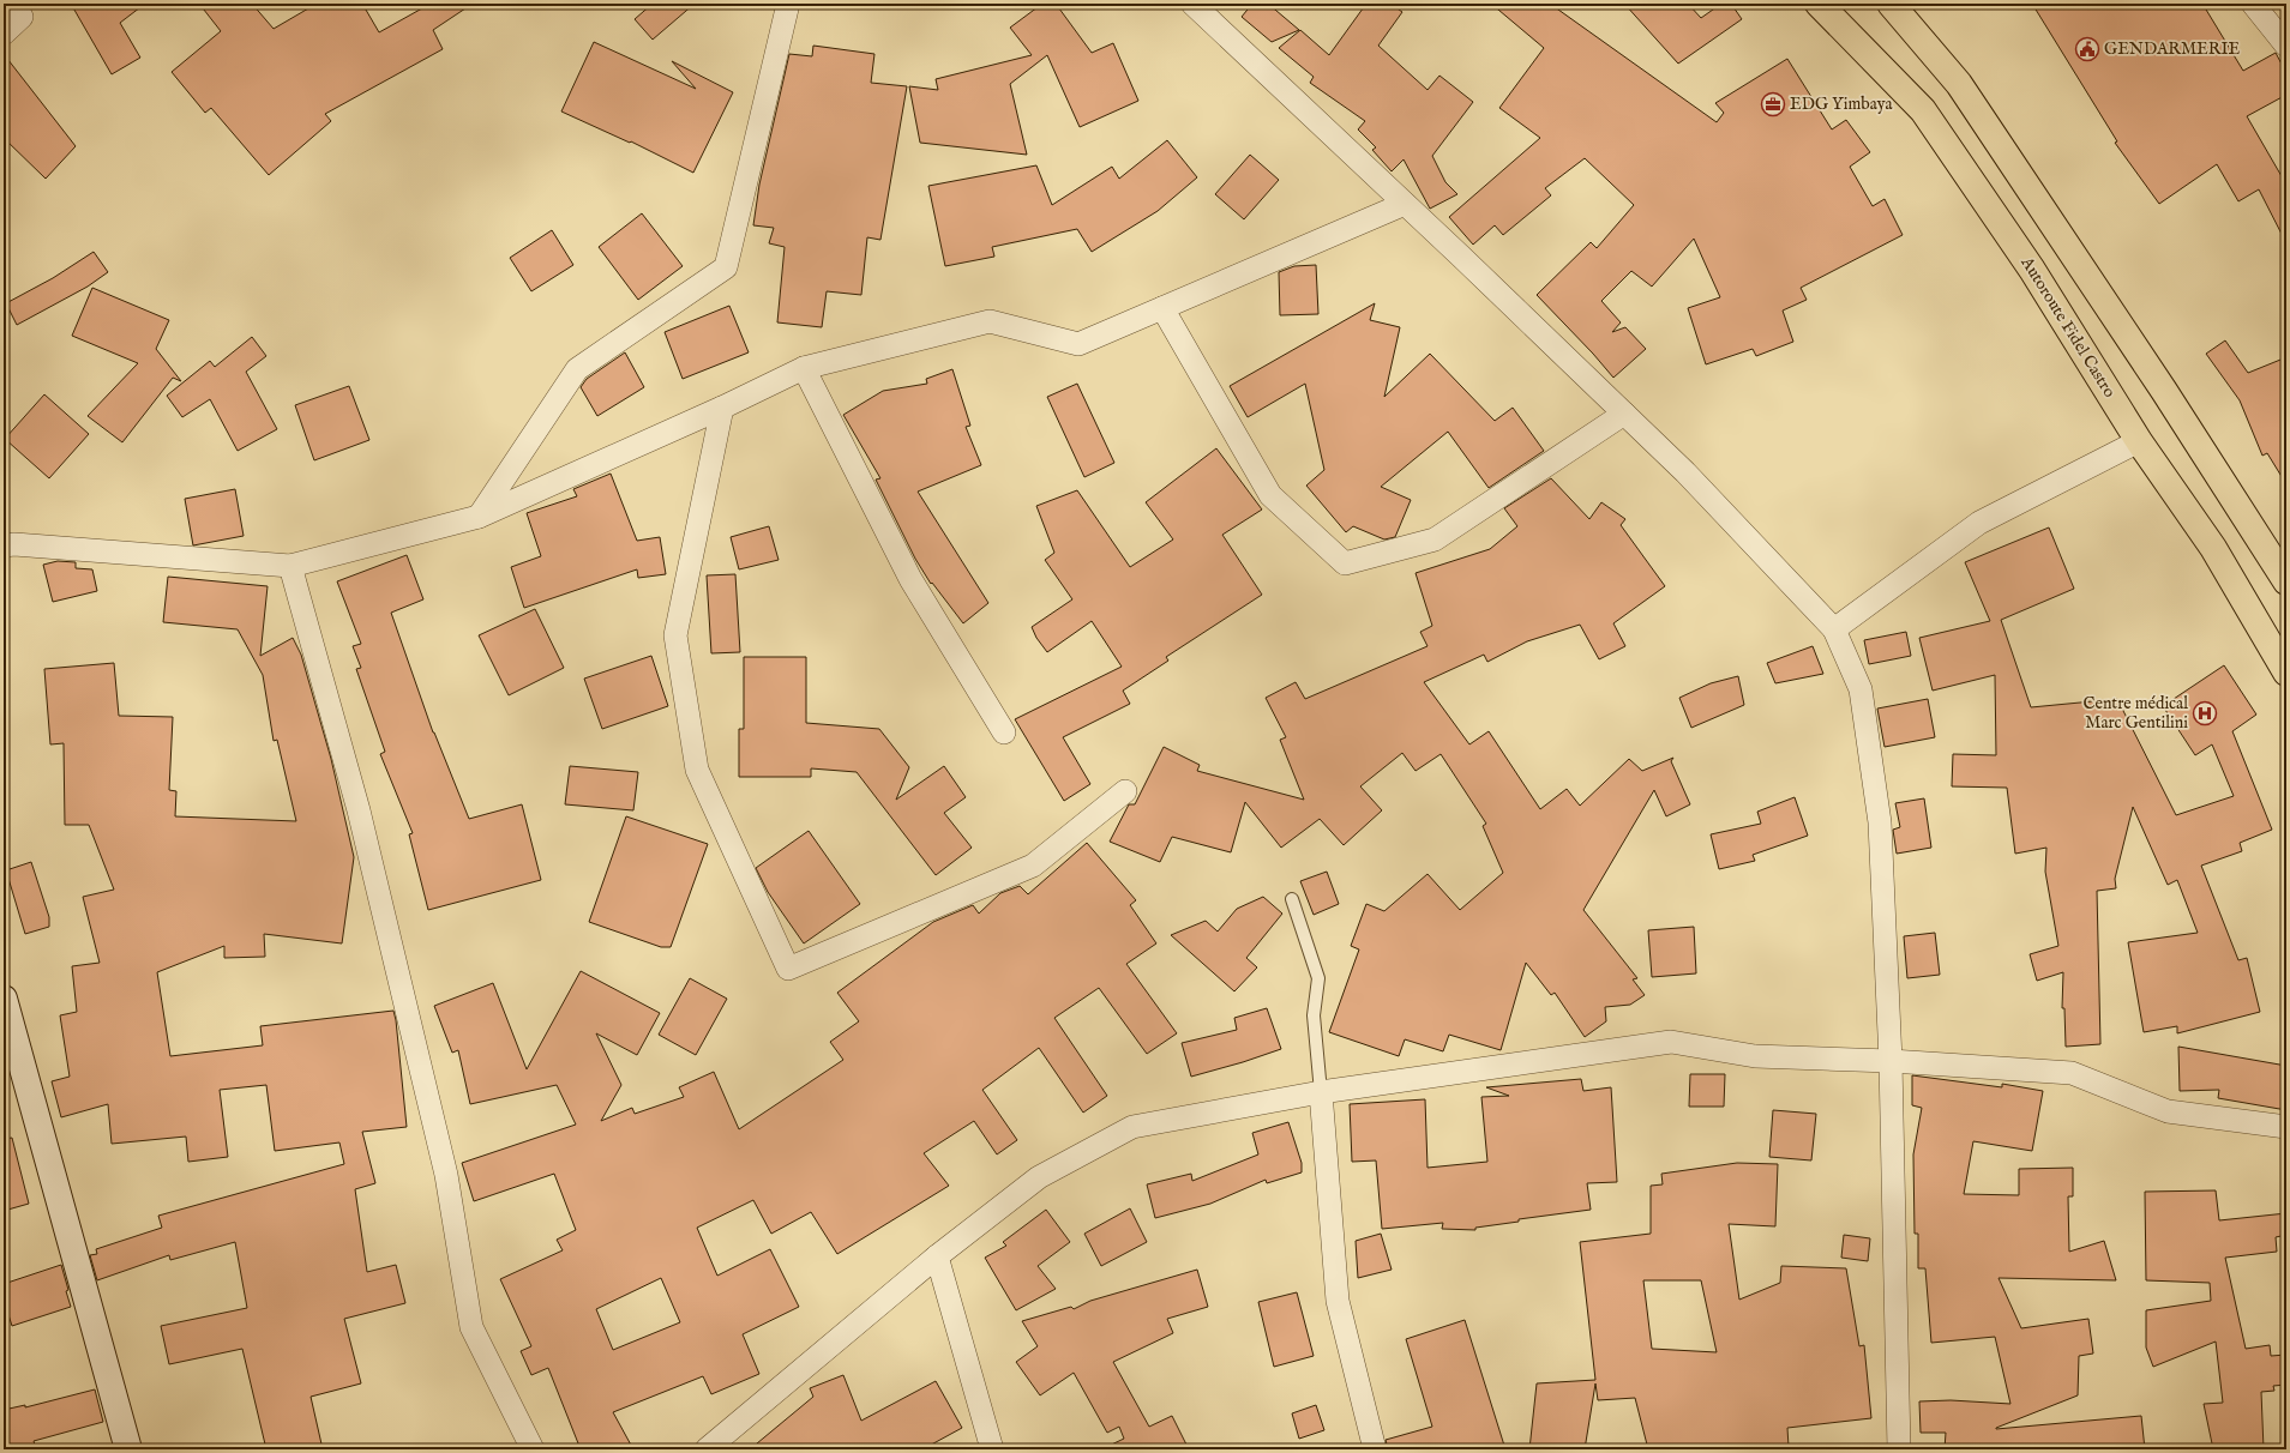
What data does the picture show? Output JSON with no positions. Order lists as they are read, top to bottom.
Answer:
{
  "streets": {
    "highway": ["Autoroute Fidel Castro"]
  },
  "places": {
    "public building": ["GENDARMERIE"],
    "office": ["EDG Yimbaya"],
    "hospital": ["Centre médical Marc Gentilini"]
  }
}
